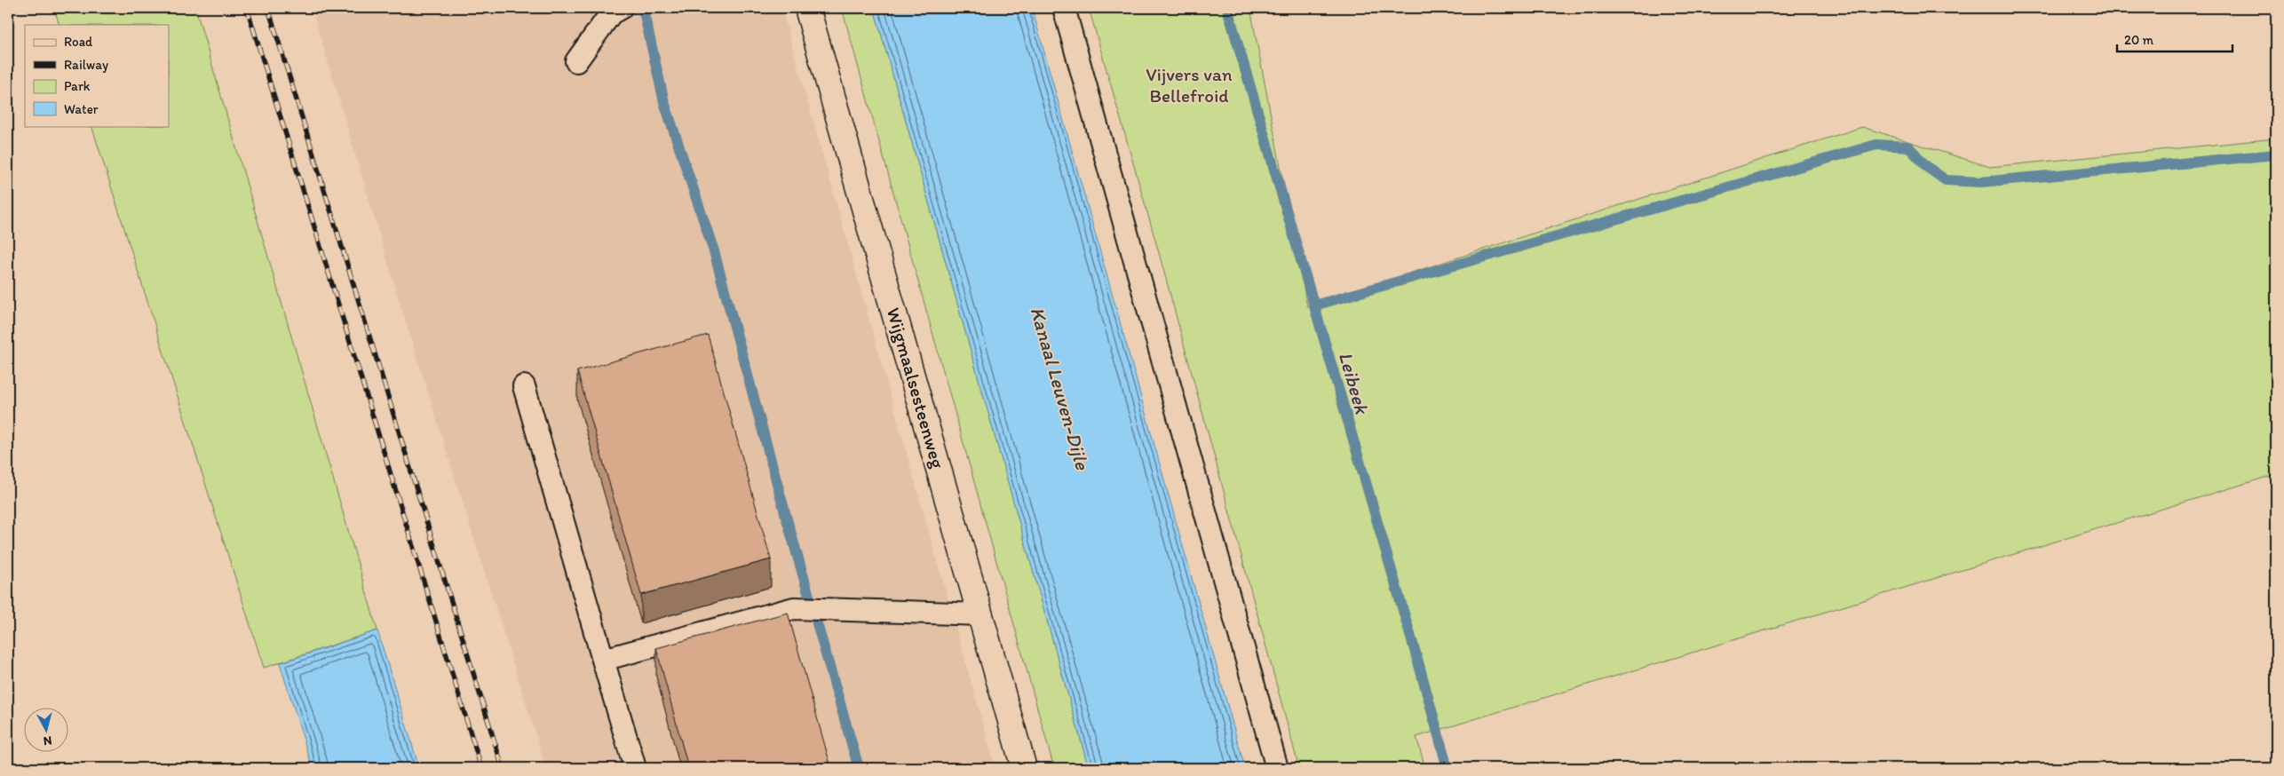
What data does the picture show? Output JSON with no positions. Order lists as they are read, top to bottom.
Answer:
{
  "streets": {
    "street": ["Wijgmaalsesteenweg"]
  },
  "water": ["Leibeek", "Kanaal Leuven-Dijle"],
  "parks": ["Vijvers van Bellefroid"],
  "legend": [
    "Road",
    "Railway",
    "Park",
    "Water"
  ],
  "scale_bar": "20 m",
  "north": "bottom"
}
